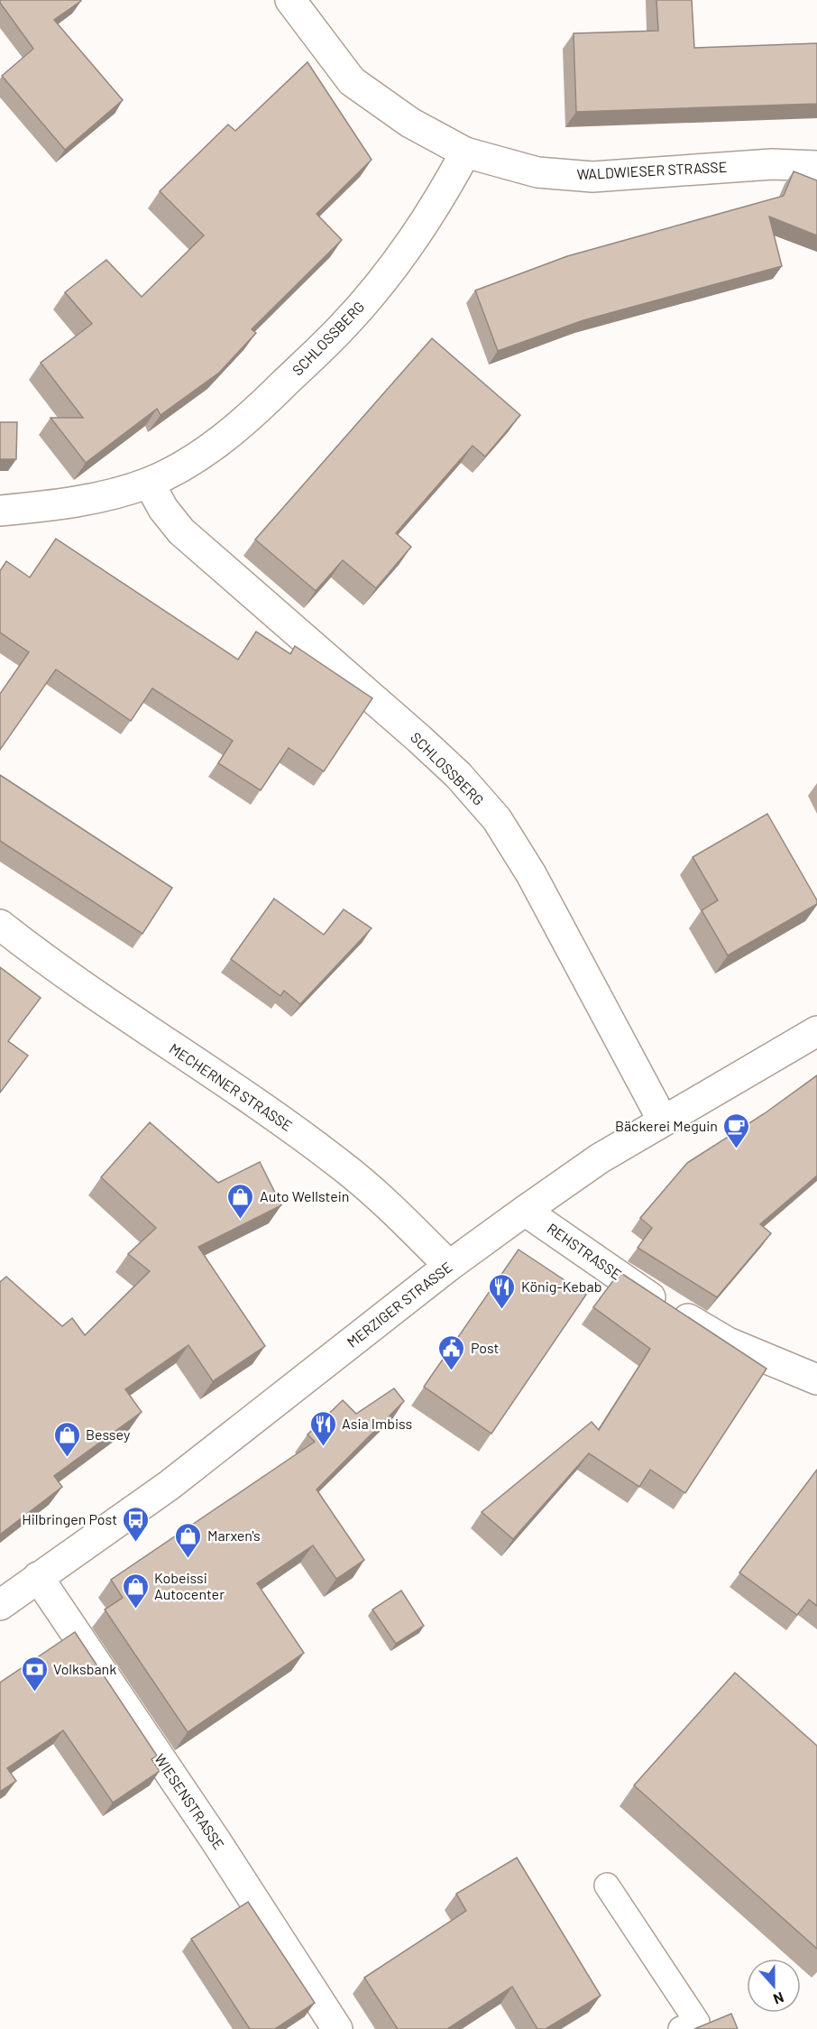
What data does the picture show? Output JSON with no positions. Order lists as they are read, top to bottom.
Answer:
{
  "streets": {
    "street": [
      "WALDWIESER STRASSE",
      "SCHLOSSBERG",
      "MECHERNER STRASSE",
      "REHSTRASSE",
      "MERZIGER STRASSE",
      "WIESENSTRASSE"
    ]
  },
  "crossings": [
    ["WALDWIESER STRASSE", "SCHLOSSBERG"],
    ["SCHLOSSBERG", "MERZIGER STRASSE"],
    ["MECHERNER STRASSE", "MERZIGER STRASSE"],
    ["REHSTRASSE", "MERZIGER STRASSE"],
    ["MERZIGER STRASSE", "WIESENSTRASSE"]
  ],
  "places": {
    "cafe": ["Bäckerei Meguin"],
    "shop": [
      "Auto Wellstein",
      "Bessey",
      "Marxen's",
      "Kobeissi Autocenter"
    ],
    "restaurant": ["König-Kebab", "Asia Imbiss"],
    "public building": ["Post"],
    "bus stop": ["Hilbringen Post"],
    "bank": ["Volksbank"]
  },
  "north": "bottom"
}
